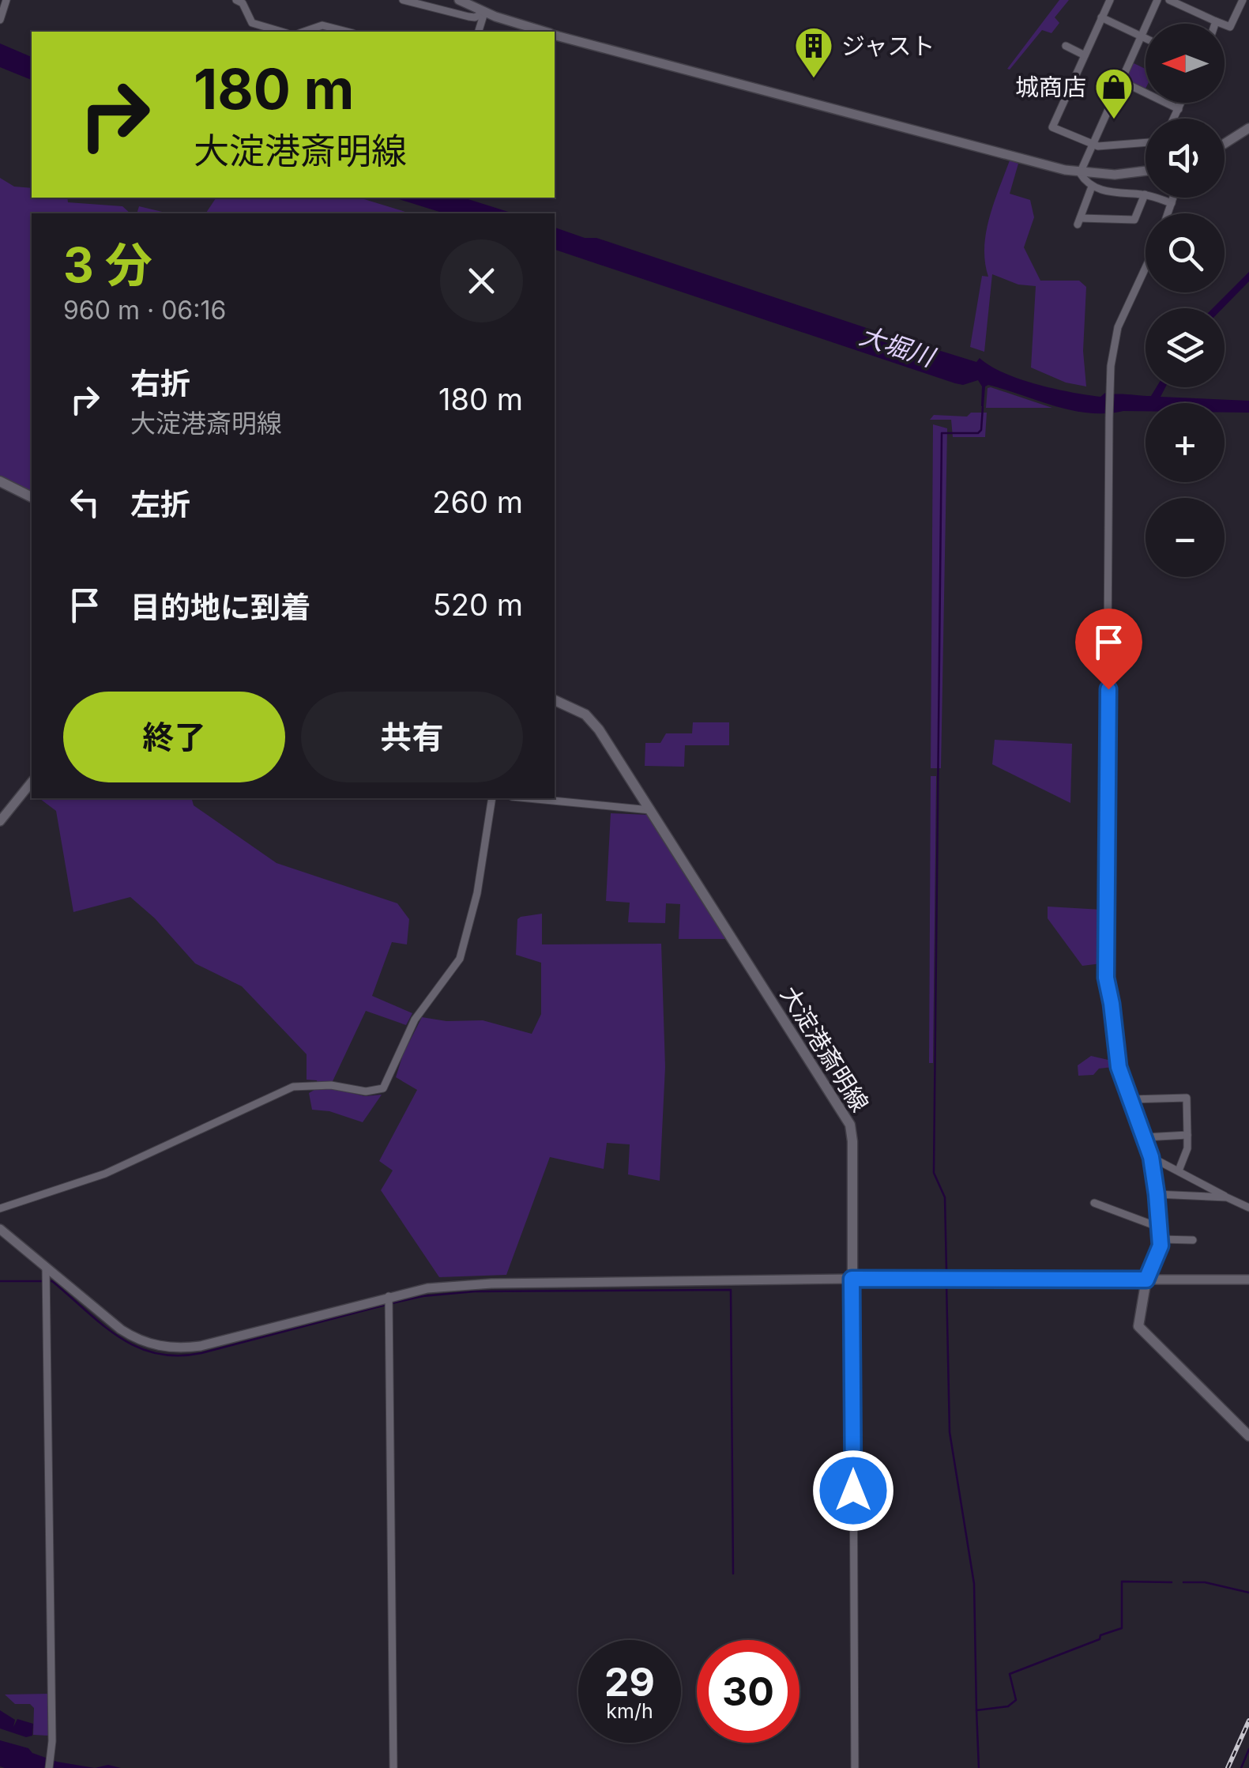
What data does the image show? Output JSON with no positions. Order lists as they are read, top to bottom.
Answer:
{
  "streets": {
    "main road": ["大淀港斎明線"]
  },
  "water": ["大堀川"],
  "places": {
    "building": ["ジャスト"],
    "shop": ["城商店"]
  },
  "north": "left",
  "page": {
    "map_buttons": ["+", "−"],
    "turn": ["180 m", "大淀港斎明線"],
    "heading": ["3 分", "960 m · 06:16"],
    "list": [
      {
        "name": "右折",
        "note": "大淀港斎明線",
        "value": "180 m"
      },
      {
        "name": "左折",
        "value": "260 m"
      },
      {
        "name": "目的地に到着",
        "value": "520 m"
      }
    ],
    "buttons": ["終了", "共有"],
    "speed": "29 km/h",
    "limit": "30"
  }
}
